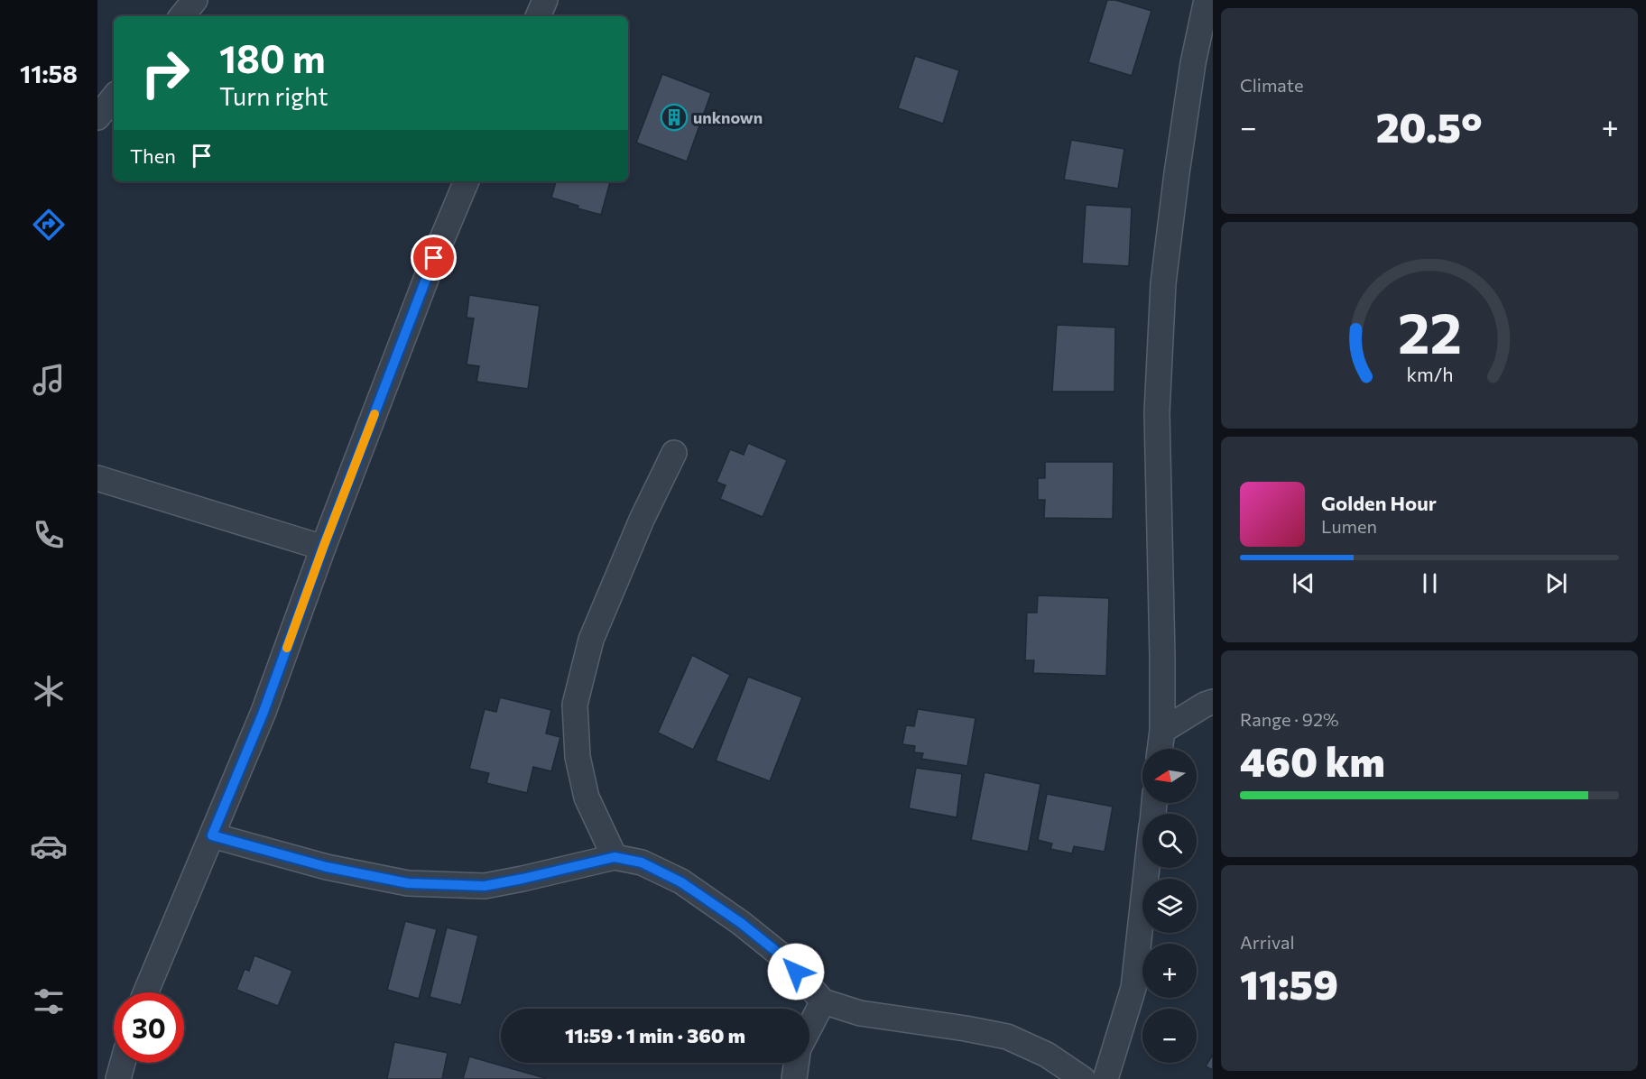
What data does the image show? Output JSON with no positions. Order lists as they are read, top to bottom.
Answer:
{
  "places": {
    "building": ["unknown"]
  },
  "north": "left",
  "page": {
    "tabs": "11:58",
    "tile": [
      "Climate",
      ["Range · 92%", "460 km"],
      ["Arrival", "11:59"]
    ],
    "turn": ["180 m", "Turn right"],
    "heat": ["−", "20.5°", "+"],
    "then": "Then",
    "song": ["Golden Hour", "Lumen"],
    "map_buttons": ["+", "−"],
    "limit": "30",
    "trip": "11:59 · 1 min · 360 m",
    "gauge": ["22", "km/h"]
  }
}
